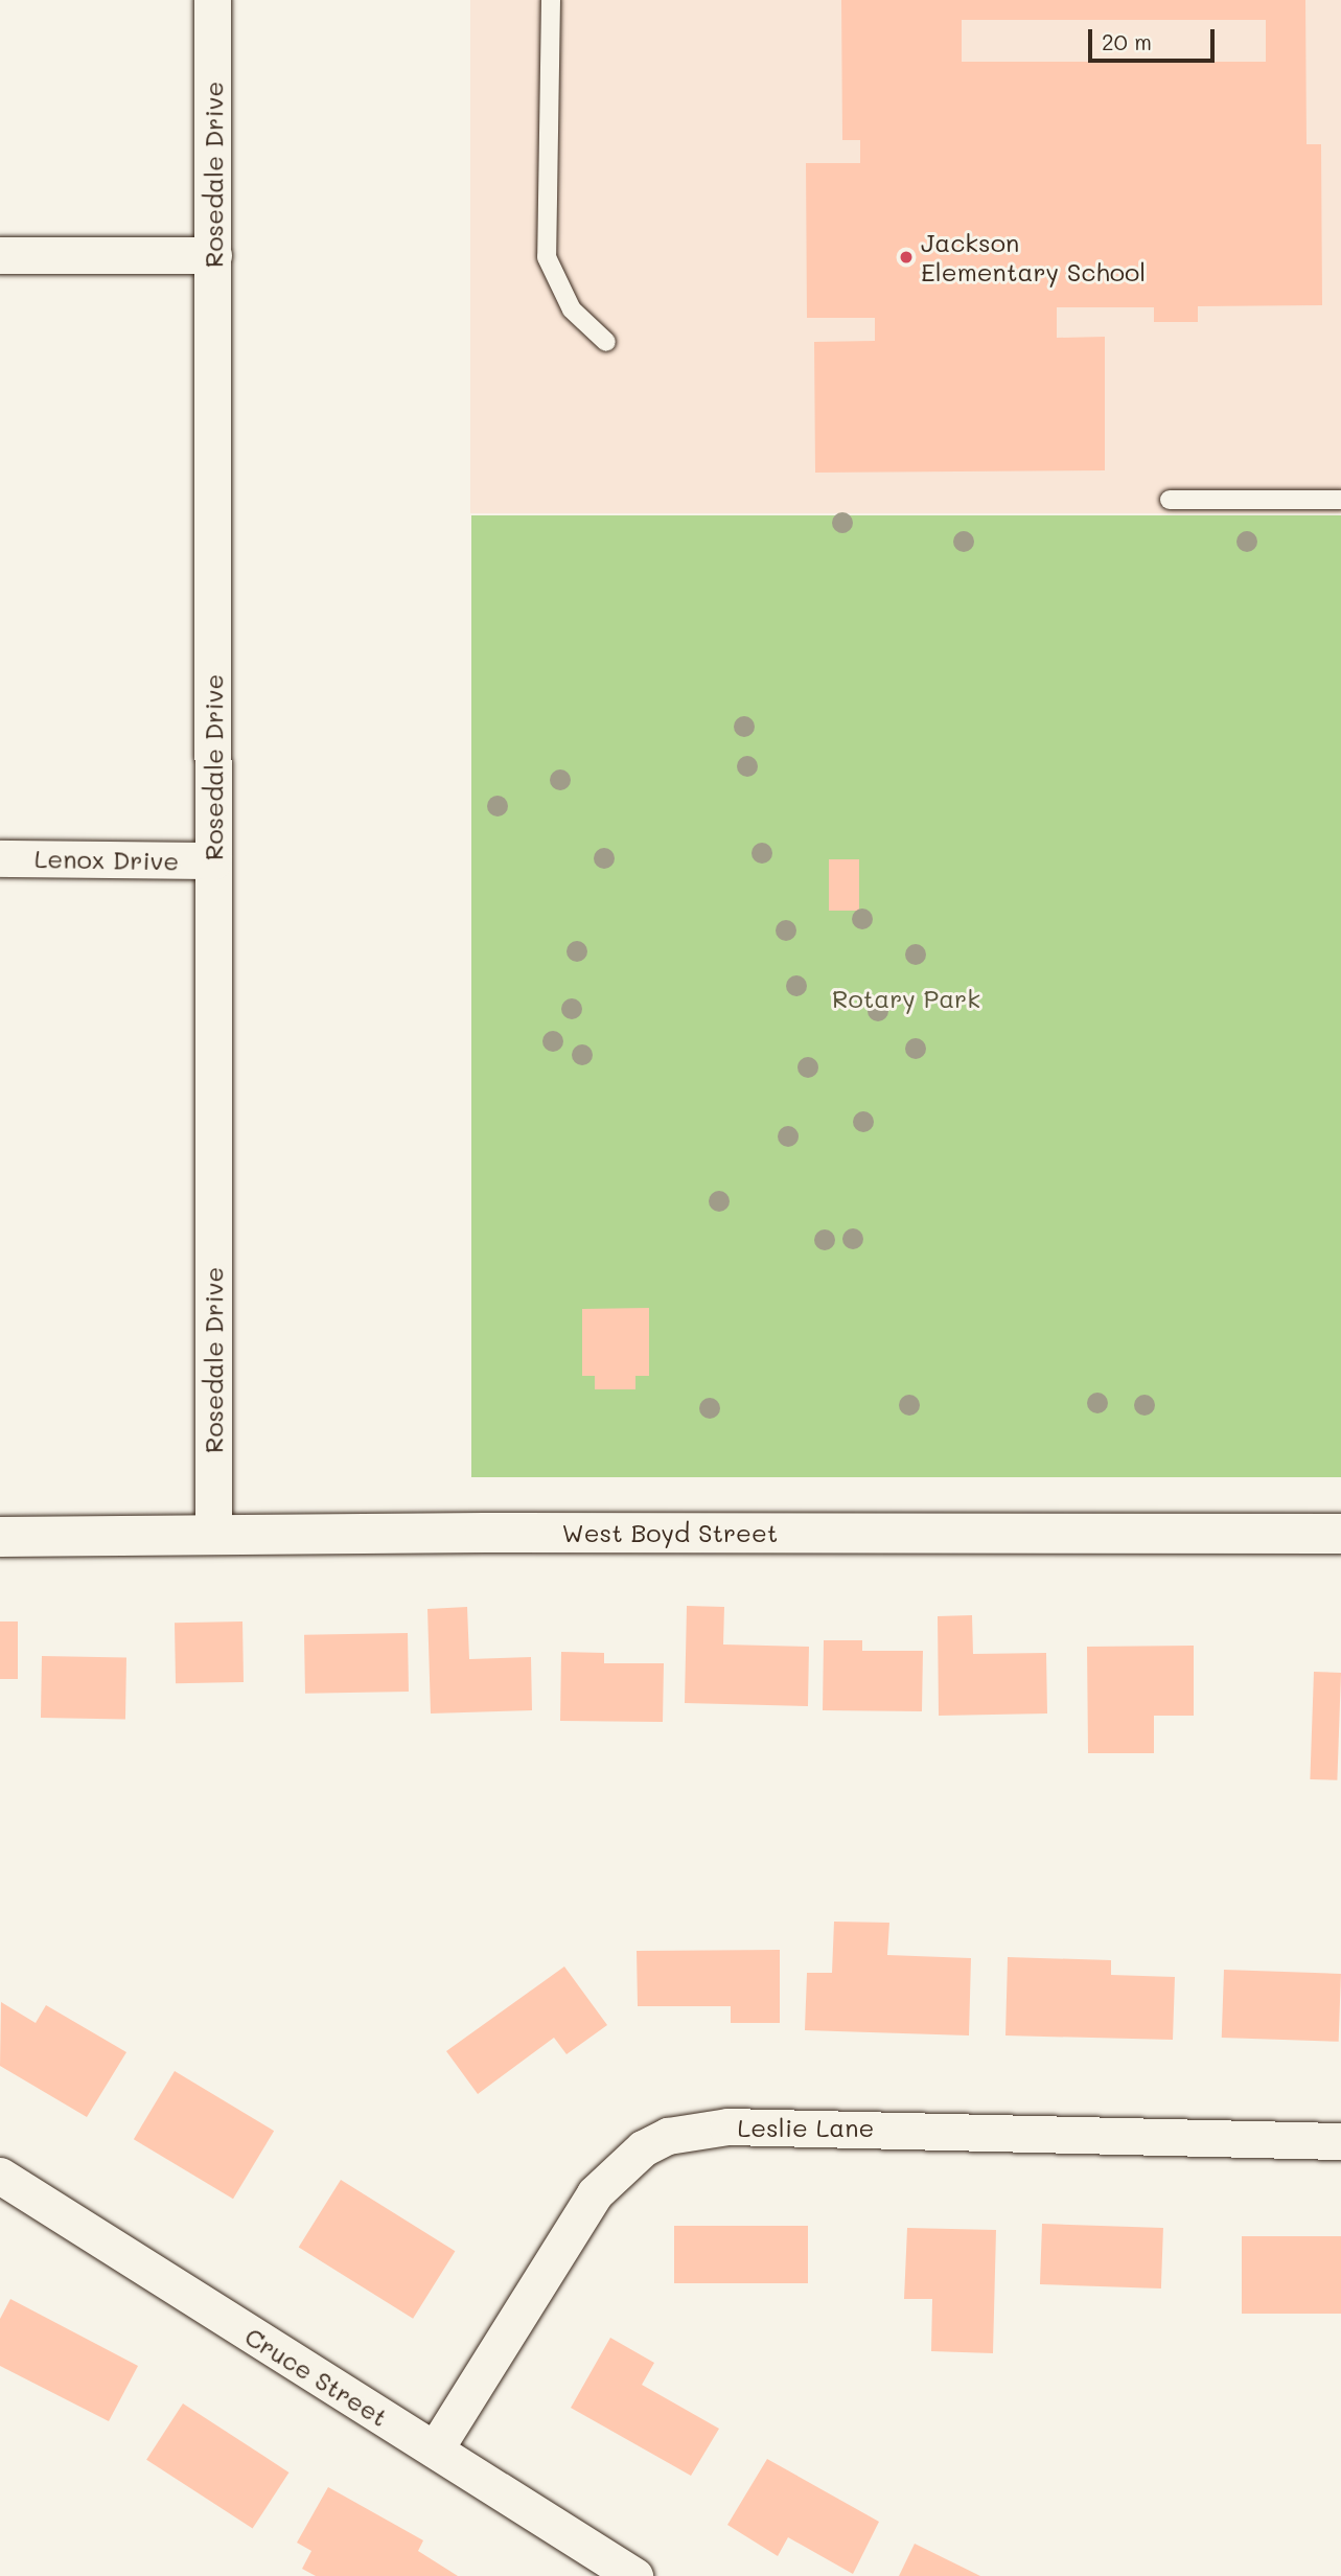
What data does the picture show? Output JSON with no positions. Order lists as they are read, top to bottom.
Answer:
{
  "streets": {
    "street": [
      "Rosedale Drive",
      "Lenox Drive",
      "West Boyd Street",
      "Leslie Lane",
      "Cruce Street"
    ]
  },
  "crossings": [
    ["Rosedale Drive", "Lenox Drive"],
    ["Rosedale Drive", "West Boyd Street"],
    ["Leslie Lane", "Cruce Street"]
  ],
  "parks": ["Rotary Park"],
  "places": ["Jackson Elementary School"],
  "scale_bar": "20 m"
}
